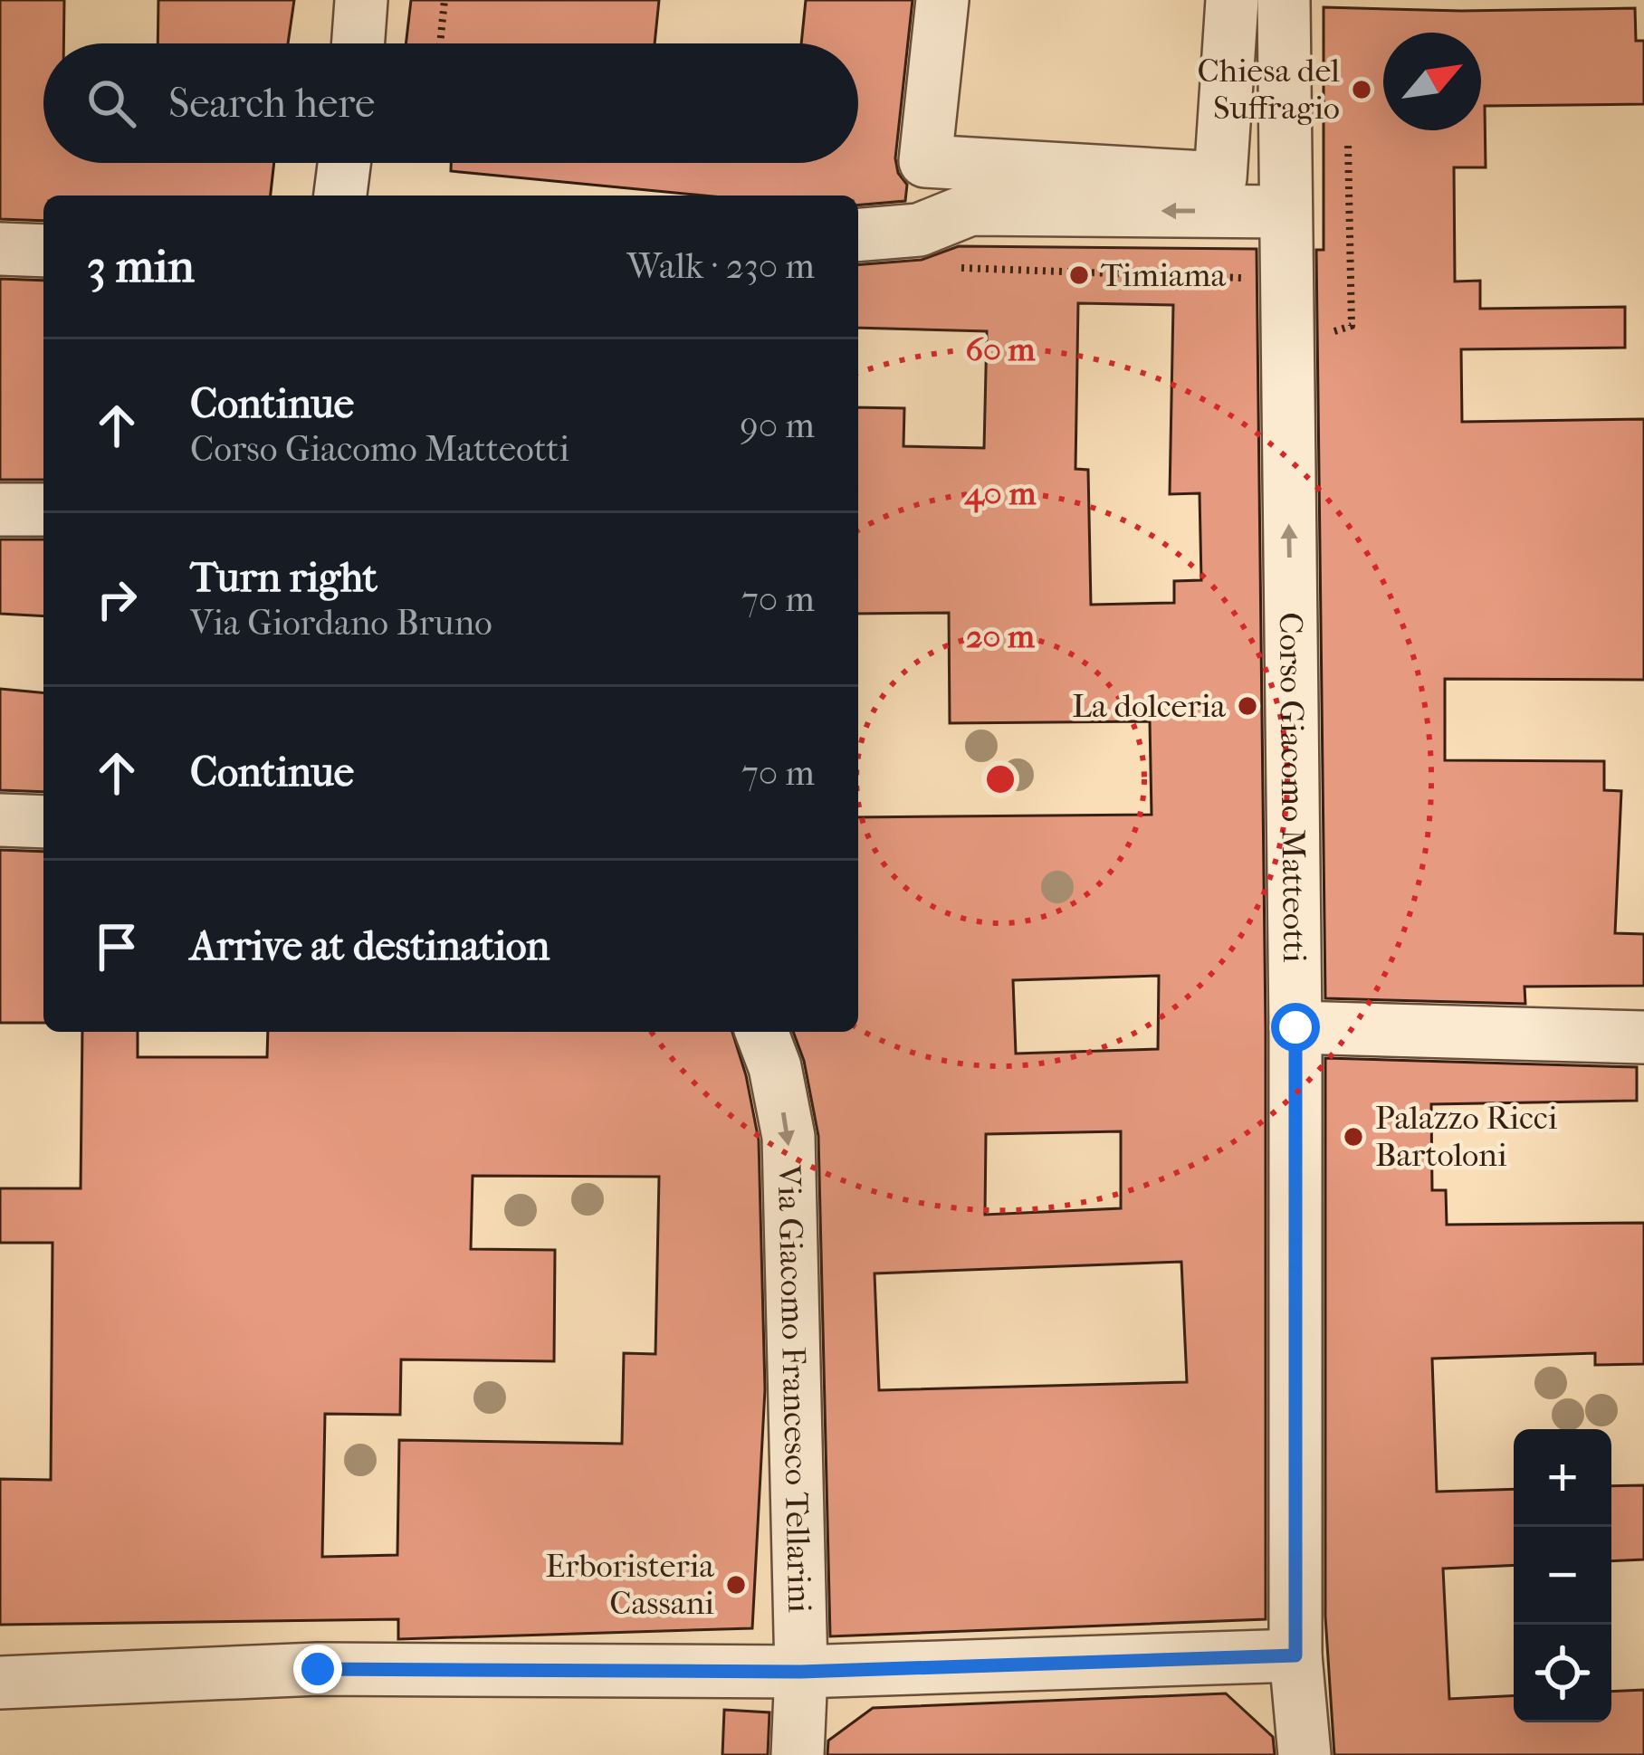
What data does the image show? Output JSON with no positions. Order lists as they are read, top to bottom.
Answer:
{
  "streets": {
    "street": ["Corso Giacomo Matteotti", "Via Giacomo Francesco Tellarini"]
  },
  "one_way": ["Corso Giacomo Matteotti", "Via Giacomo Francesco Tellarini"],
  "places": [
    "Chiesa del Suffragio",
    "Timiama",
    "La dolceria",
    "Palazzo Ricci Bartoloni",
    "Erboristeria Cassani"
  ],
  "north": "top right",
  "page": {
    "search": "Search here",
    "heading": ["3 min", "Walk · 230 m"],
    "list": [
      ["Continue", "Corso Giacomo Matteotti", "90 m"],
      ["Turn right", "Via Giordano Bruno", "70 m"],
      ["Continue", "70 m"],
      "Arrive at destination"
    ],
    "map_buttons": ["+", "−"]
  },
  "rings": ["60 m", "40 m", "20 m"]
}
